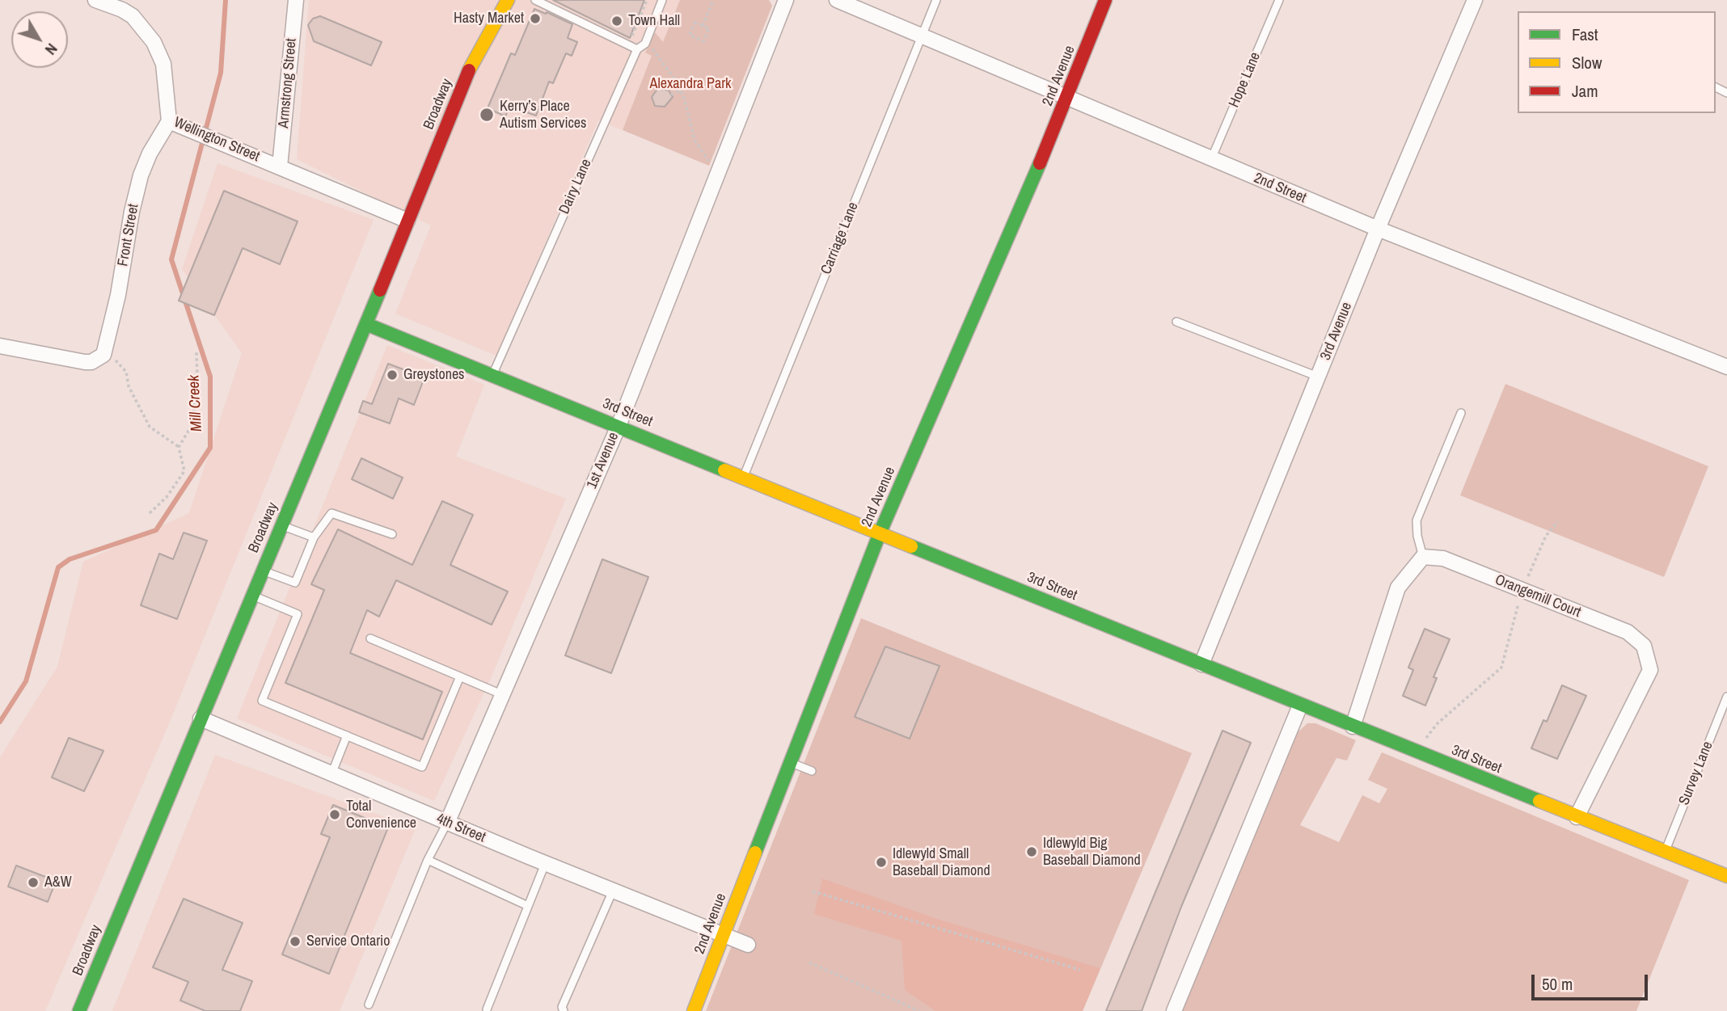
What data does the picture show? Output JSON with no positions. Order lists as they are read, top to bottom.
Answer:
{
  "streets": {
    "street": [
      "2nd Avenue",
      "Armstrong Street",
      "Broadway",
      "Wellington Street",
      "2nd Street",
      "Front Street",
      "3rd Avenue",
      "3rd Street",
      "1st Avenue",
      "Orangemill Court",
      "4th Street"
    ],
    "lane": [
      "Hope Lane",
      "Dairy Lane",
      "Carriage Lane",
      "Survey Lane"
    ]
  },
  "crossings": [
    ["2nd Avenue", "2nd Street"],
    ["2nd Avenue", "3rd Street"],
    ["2nd Avenue", "4th Street"],
    ["Hope Lane", "2nd Street"],
    ["Armstrong Street", "Wellington Street"],
    ["Broadway", "Wellington Street"],
    ["Broadway", "3rd Street"],
    ["Broadway", "4th Street"],
    ["Wellington Street", "Front Street"],
    ["Dairy Lane", "3rd Street"],
    ["2nd Street", "Carriage Lane"],
    ["2nd Street", "3rd Avenue"],
    ["Carriage Lane", "3rd Street"],
    ["3rd Avenue", "3rd Street"],
    ["3rd Street", "1st Avenue"],
    ["3rd Street", "Orangemill Court"],
    ["3rd Street", "Survey Lane"],
    ["1st Avenue", "4th Street"]
  ],
  "water": ["Mill Creek"],
  "parks": ["Alexandra Park"],
  "places": [
    "Hasty Market",
    "Town Hall",
    "Kerry’s Place Autism Services",
    "Greystones",
    "Total Convenience",
    "Idlewyld Big Baseball Diamond",
    "Idlewyld Small Baseball Diamond",
    "A&W",
    "Service Ontario"
  ],
  "legend": ["Fast", "Slow", "Jam"],
  "scale_bar": "50 m",
  "north": "bottom right"
}
